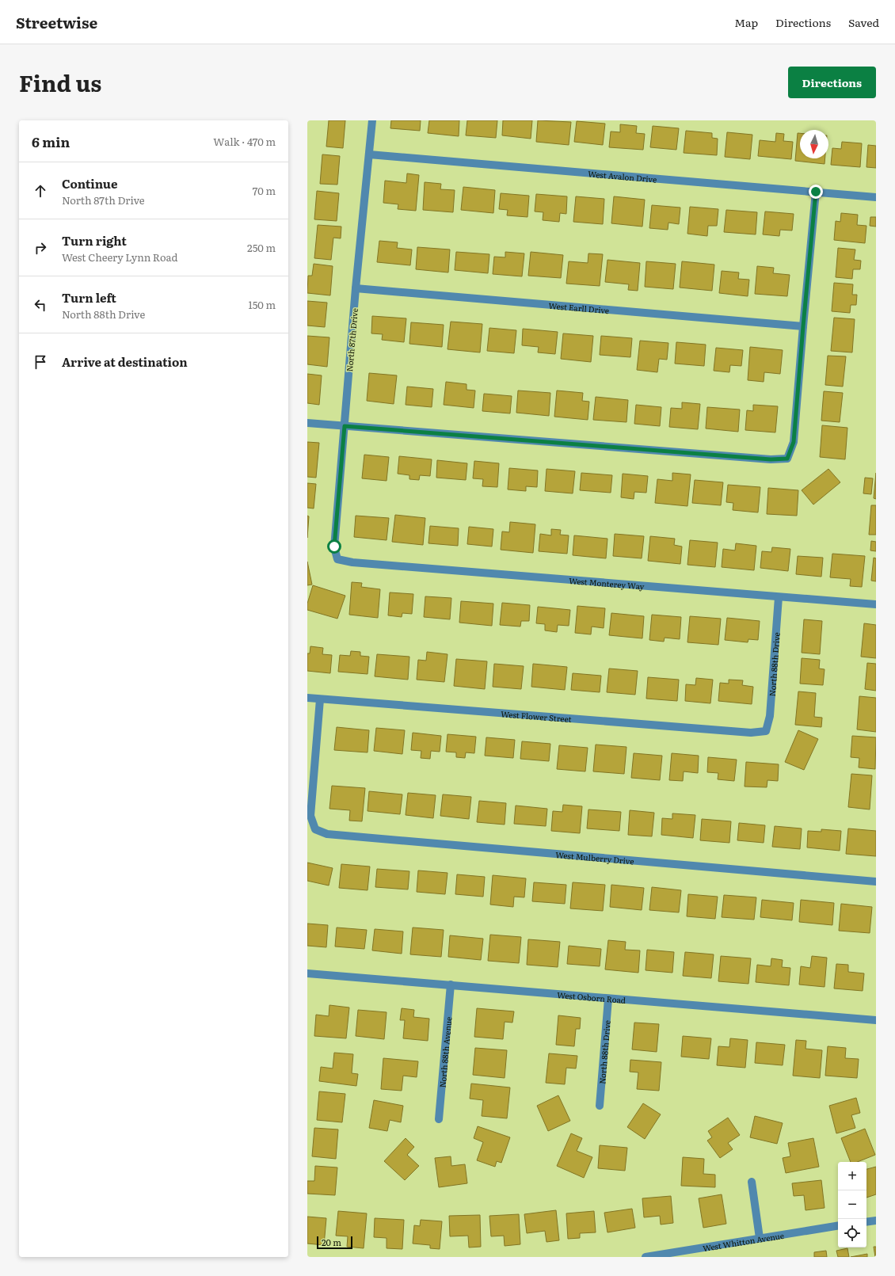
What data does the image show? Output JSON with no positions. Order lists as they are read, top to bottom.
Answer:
{
  "streets": {
    "street": [
      "West Avalon Drive",
      "West Earll Drive",
      "North 87th Drive",
      "West Monterey Way",
      "North 88th Drive",
      "West Flower Street",
      "West Mulberry Drive",
      "West Osborn Road",
      "North 88th Avenue",
      "West Whitton Avenue"
    ]
  },
  "crossings": [
    ["West Avalon Drive", "North 87th Drive"],
    ["West Earll Drive", "North 87th Drive"],
    ["North 87th Drive", "West Monterey Way"],
    ["West Monterey Way", "North 88th Drive"],
    ["North 88th Drive", "West Flower Street"],
    ["North 88th Drive", "West Osborn Road"],
    ["West Flower Street", "West Mulberry Drive"],
    ["West Osborn Road", "North 88th Avenue"]
  ],
  "scale_bar": "20 m",
  "north": "bottom",
  "page": {
    "header": "Streetwise",
    "nav": ["Map", "Directions", "Saved"],
    "title": "Find us",
    "buttons": "Directions",
    "heading": ["6 min", "Walk · 470 m"],
    "list": [
      ["Continue", "North 87th Drive", "70 m"],
      ["Turn right", "West Cheery Lynn Road", "250 m"],
      ["Turn left", "North 88th Drive", "150 m"],
      "Arrive at destination"
    ],
    "map_buttons": ["+", "−"],
    "scale": "20 m"
  }
}
